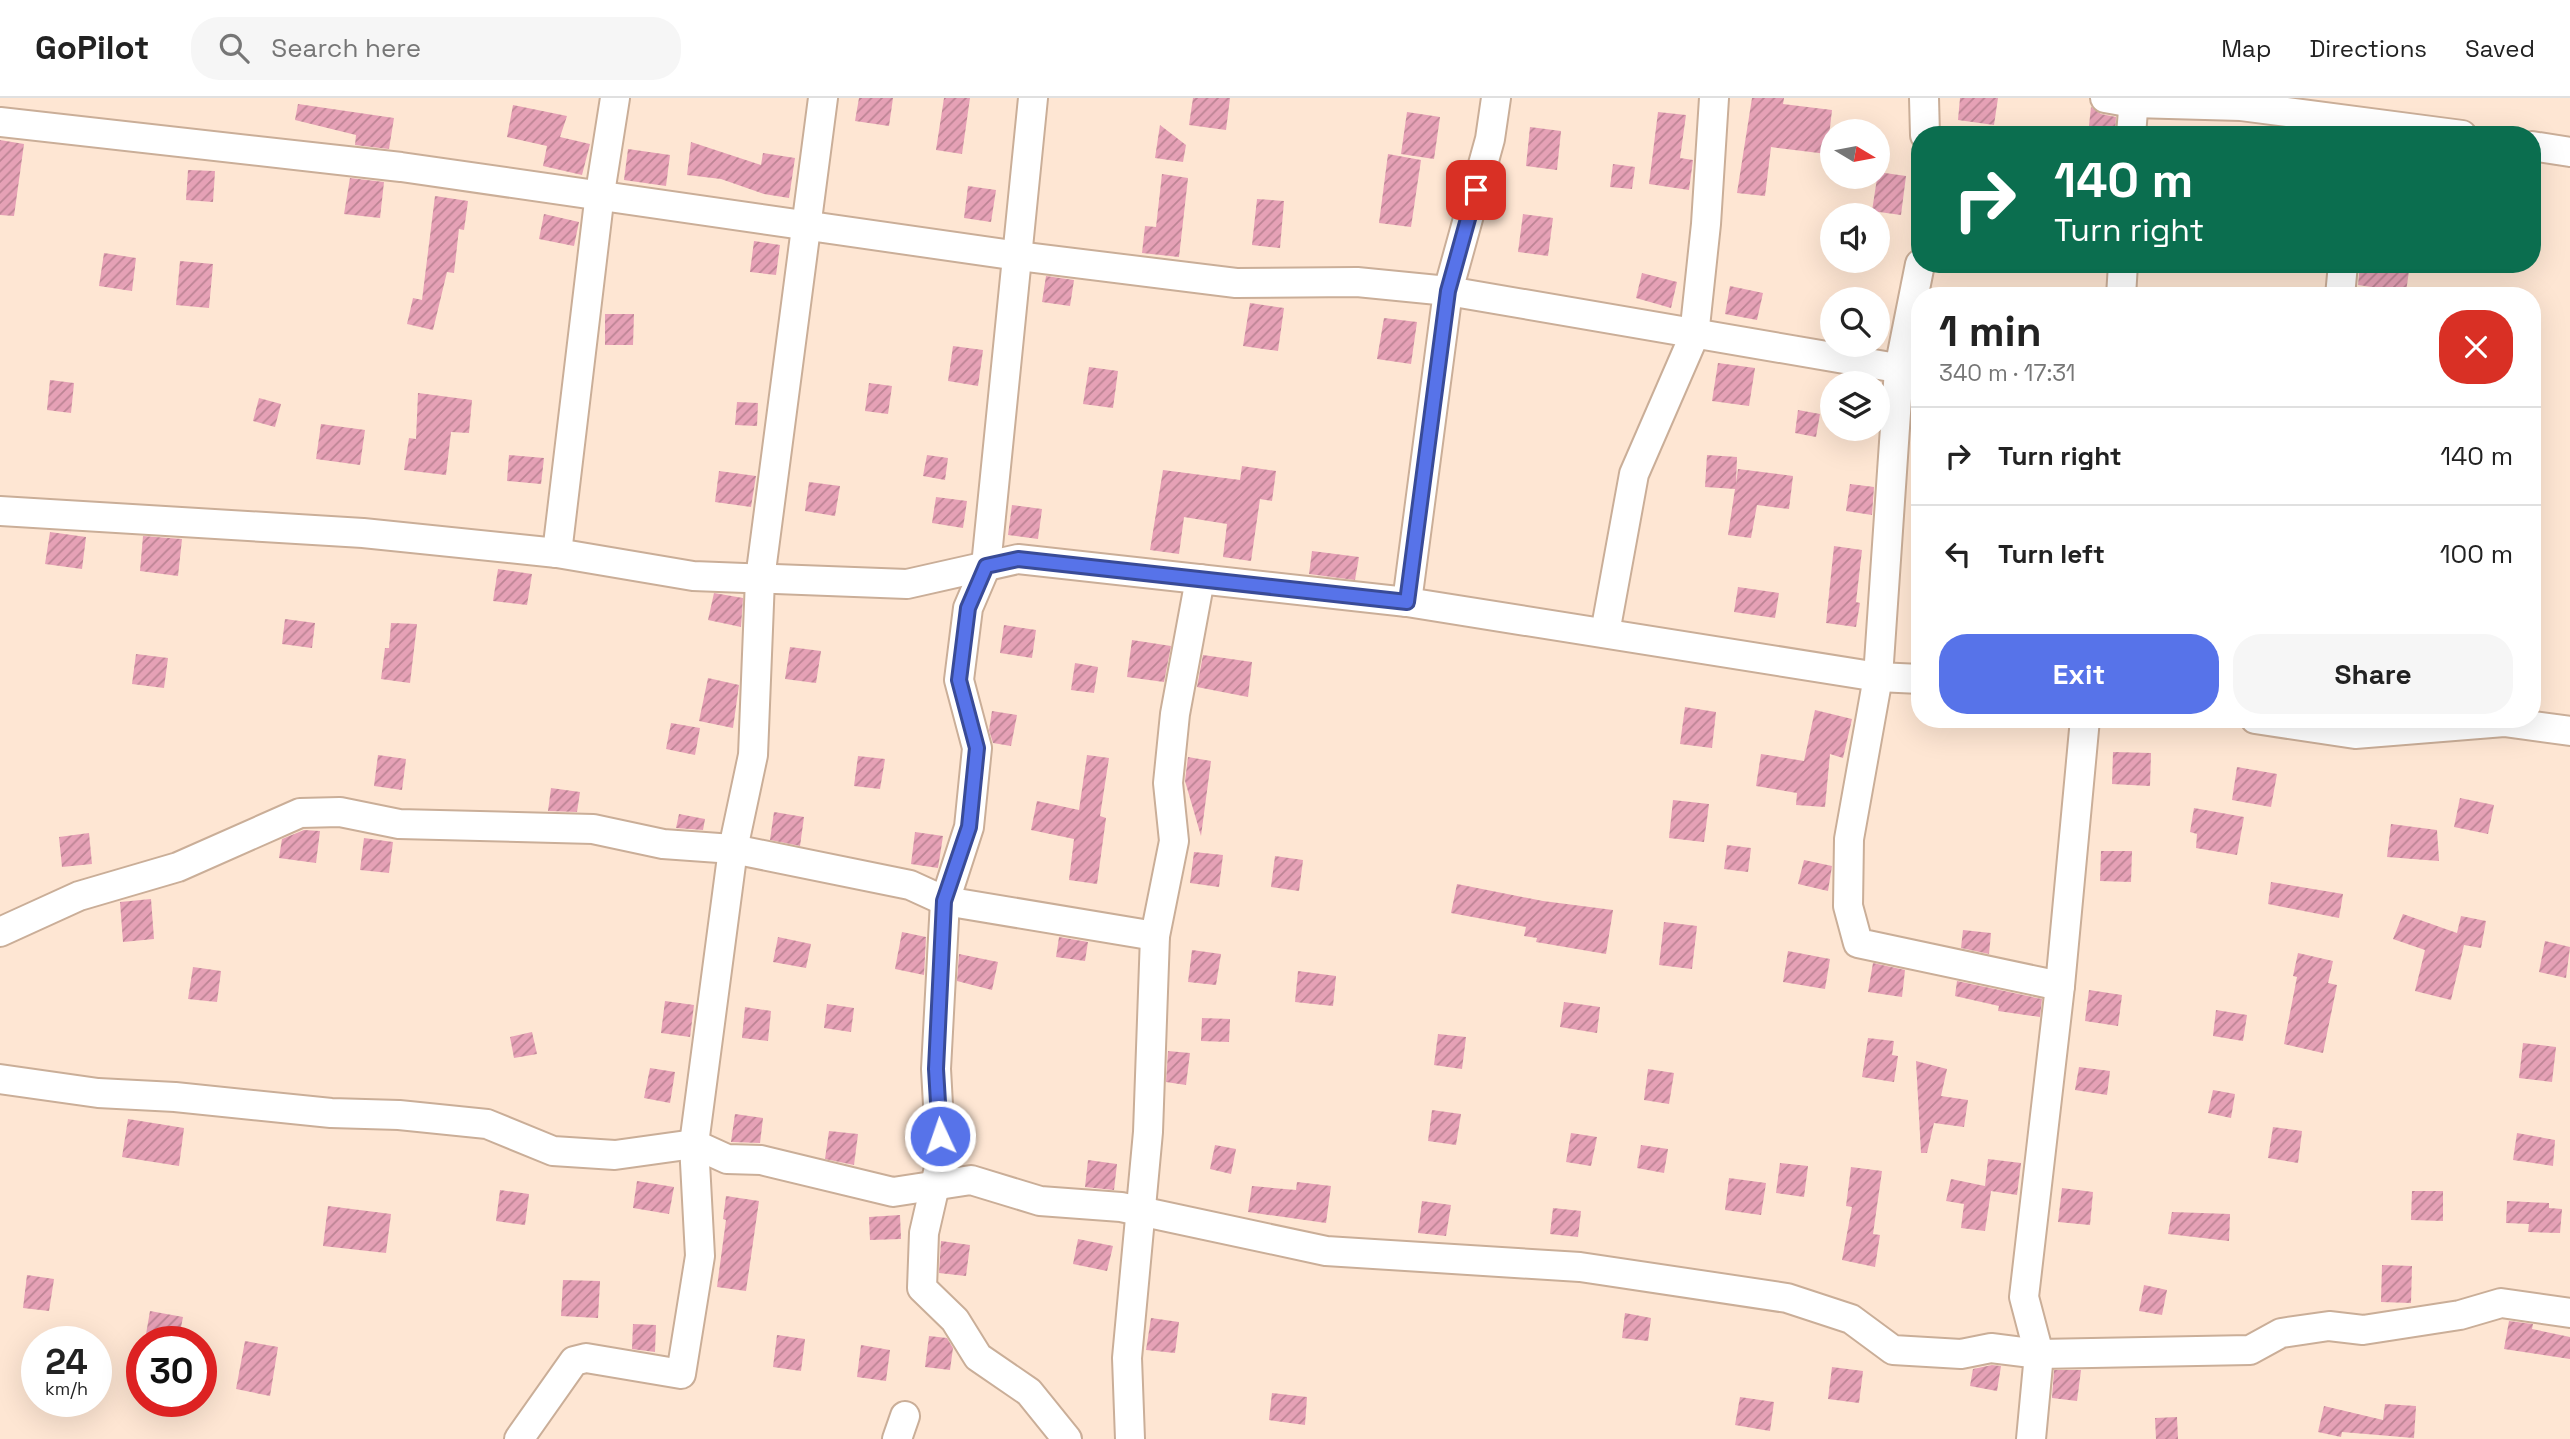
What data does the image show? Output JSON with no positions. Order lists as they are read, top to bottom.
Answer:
{
  "north": "right",
  "page": {
    "header": "GoPilot",
    "search": "Search here",
    "nav": ["Map", "Directions", "Saved"],
    "turn": ["140 m", "Turn right"],
    "heading": ["1 min", "340 m · 17:31"],
    "list": [
      {
        "name": "Turn right",
        "value": "140 m"
      },
      {
        "name": "Turn left",
        "value": "100 m"
      }
    ],
    "buttons": ["Exit", "Share"],
    "speed": "24 km/h",
    "limit": "30"
  }
}
